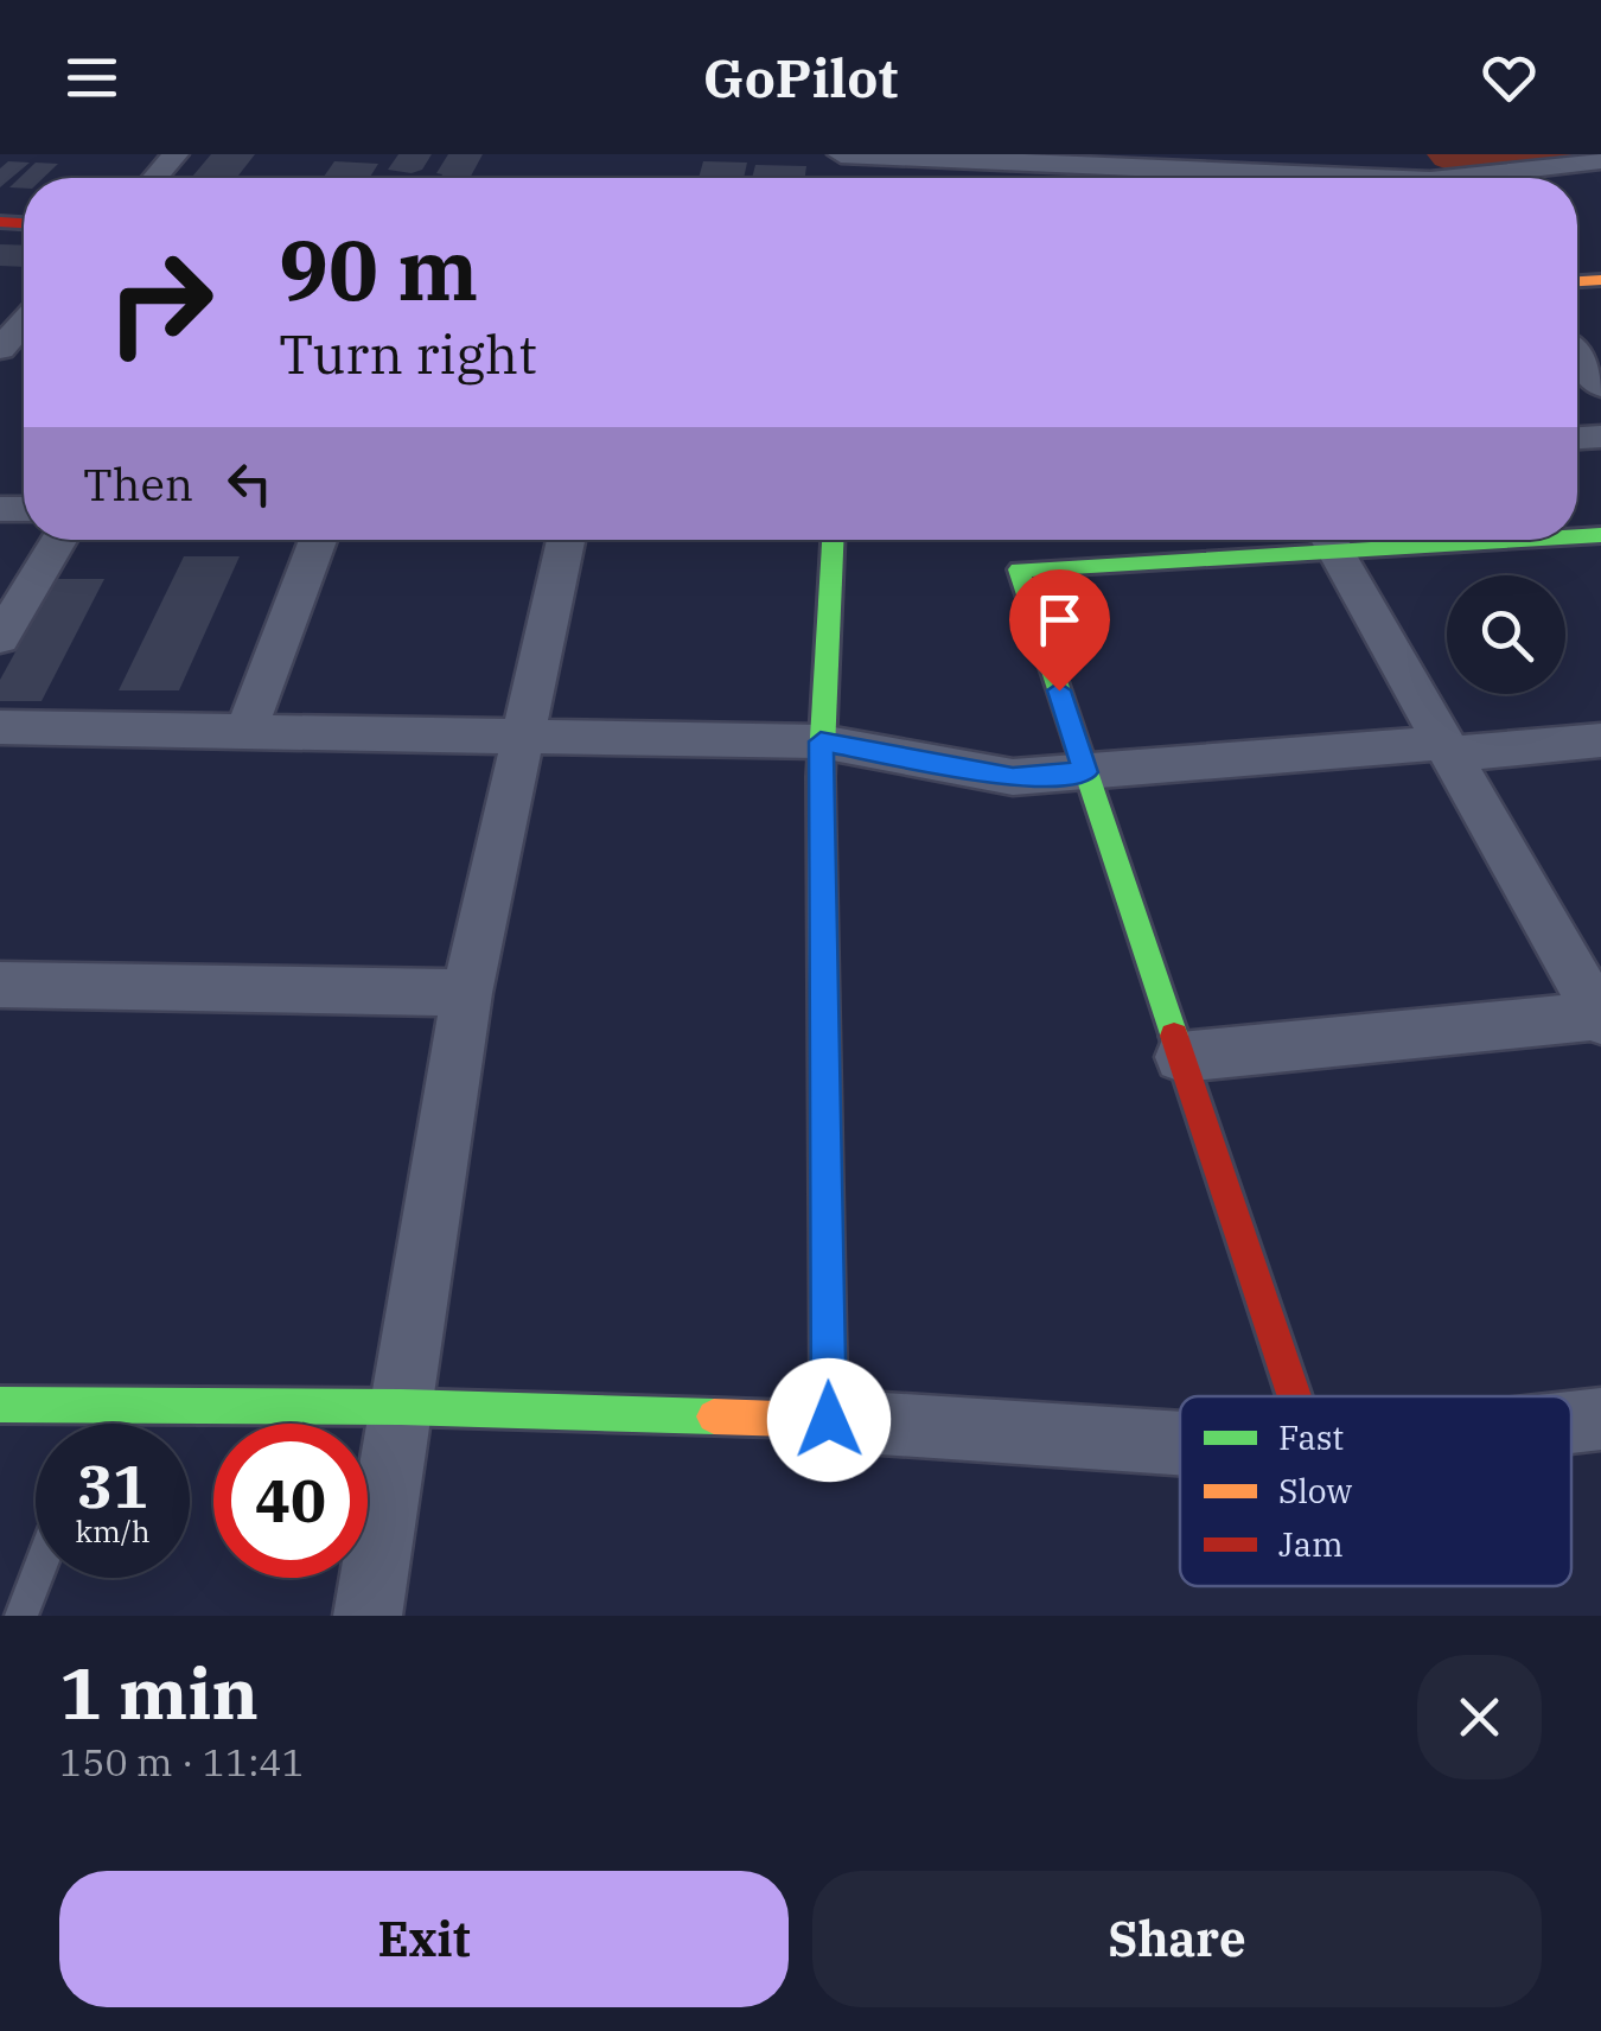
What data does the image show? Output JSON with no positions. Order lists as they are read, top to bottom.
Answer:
{
  "legend": ["Fast", "Slow", "Jam"],
  "page": {
    "header": "GoPilot",
    "turn": ["90 m", "Turn right"],
    "then": "Then",
    "speed": "31 km/h",
    "limit": "40",
    "heading": ["1 min", "150 m · 11:41"],
    "buttons": ["Exit", "Share"]
  }
}
